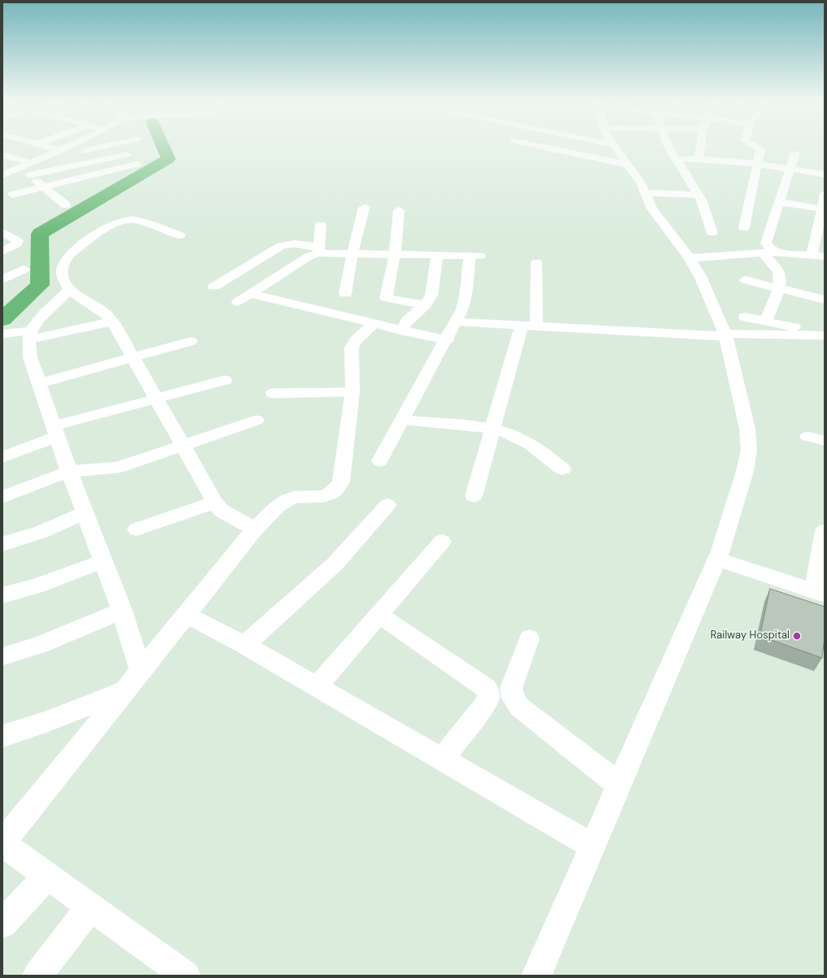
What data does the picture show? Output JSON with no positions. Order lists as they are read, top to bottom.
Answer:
{
  "places": ["Railway Hospital"]
}
